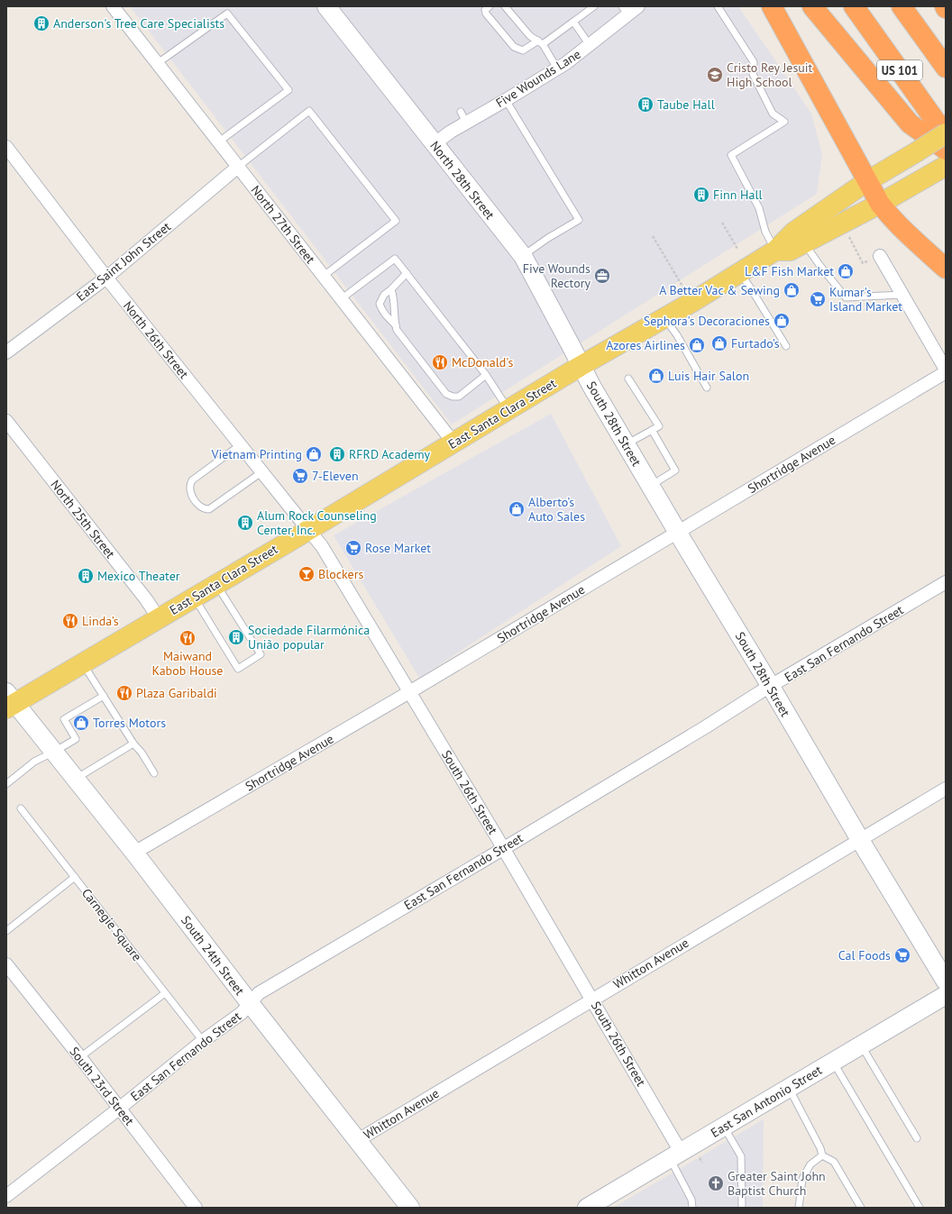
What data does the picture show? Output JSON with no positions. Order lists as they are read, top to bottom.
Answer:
{
  "streets": {
    "highway": ["US 101"],
    "main road": ["East Santa Clara Street"],
    "street": [
      "Five Wounds Lane",
      "North 28th Street",
      "North 27th Street",
      "East Saint John Street",
      "North 26th Street",
      "South 28th Street",
      "Shortridge Avenue",
      "North 25th Street",
      "East San Fernando Street",
      "South 26th Street",
      "South 24th Street",
      "Whitton Avenue",
      "South 23rd Street",
      "East San Antonio Street"
    ],
    "lane": ["Carnegie Square"]
  },
  "crossings": [
    ["US 101", "East Santa Clara Street"],
    ["Five Wounds Lane", "North 28th Street"],
    ["North 28th Street", "East Santa Clara Street"],
    ["North 28th Street", "South 28th Street"],
    ["North 27th Street", "East Saint John Street"],
    ["North 27th Street", "East Santa Clara Street"],
    ["East Saint John Street", "North 26th Street"],
    ["North 26th Street", "East Santa Clara Street"],
    ["North 26th Street", "South 26th Street"],
    ["East Santa Clara Street", "South 28th Street"],
    ["East Santa Clara Street", "North 25th Street"],
    ["East Santa Clara Street", "South 26th Street"],
    ["East Santa Clara Street", "South 24th Street"],
    ["South 28th Street", "Shortridge Avenue"],
    ["South 28th Street", "East San Fernando Street"],
    ["South 28th Street", "Whitton Avenue"],
    ["Shortridge Avenue", "South 26th Street"],
    ["Shortridge Avenue", "South 24th Street"],
    ["East San Fernando Street", "South 26th Street"],
    ["East San Fernando Street", "Carnegie Square"],
    ["East San Fernando Street", "South 24th Street"],
    ["East San Fernando Street", "South 23rd Street"],
    ["South 26th Street", "Whitton Avenue"],
    ["South 26th Street", "East San Antonio Street"],
    ["South 24th Street", "Whitton Avenue"]
  ],
  "places": {
    "building": [
      "Anderson's Tree Care Specialists",
      "Taube Hall",
      "Finn Hall",
      "RFRD Academy",
      "Alum Rock Counseling Center, Inc.",
      "Mexico Theater",
      "Sociedade Filarmónica União popular"
    ],
    "school or university": ["Cristo Rey Jesuit High School"],
    "shop": [
      "L&F Fish Market",
      "A Better Vac & Sewing",
      "Sephora's Decoraciones",
      "Furtado’s",
      "Azores Airlines",
      "Luis Hair Salon",
      "Vietnam Printing",
      "Alberto’s Auto Sales",
      "Torres Motors"
    ],
    "office": ["Five Wounds Rectory"],
    "supermarket": [
      "Kumar's Island Market",
      "7-Eleven",
      "Rose Market",
      "Cal Foods"
    ],
    "restaurant": [
      "McDonald's",
      "Linda’s",
      "Maiwand Kabob House",
      "Plaza Garibaldi"
    ],
    "bar": ["Blockers"],
    "church": ["Greater Saint John Baptist Church"]
  }
}
